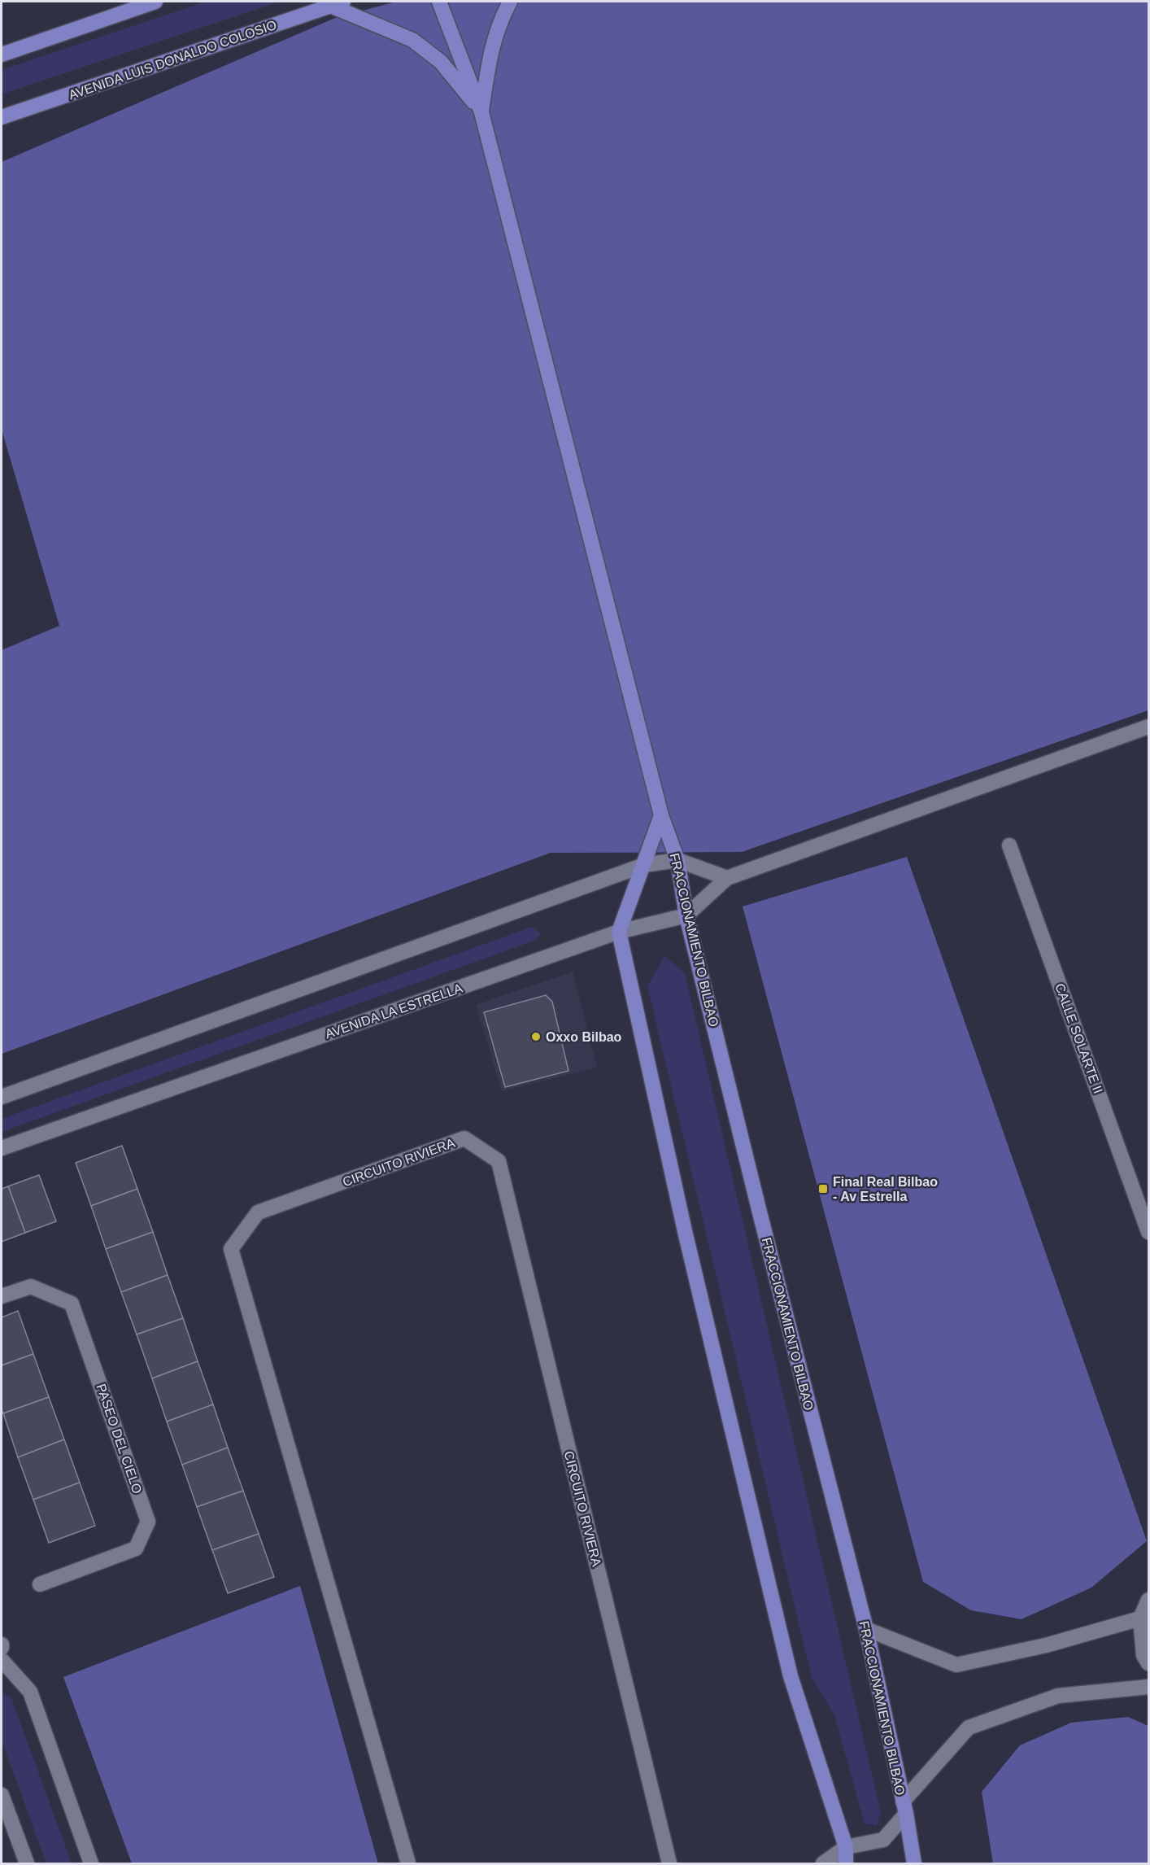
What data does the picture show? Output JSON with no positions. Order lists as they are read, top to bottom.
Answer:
{
  "streets": {
    "main road": ["AVENIDA LUIS DONALDO COLOSIO", "FRACCIONAMIENTO BILBAO"],
    "street": [
      "AVENIDA LA ESTRELLA",
      "CALLE SOLARTE II",
      "CIRCUITO RIVIERA",
      "PASEO DEL CIELO"
    ]
  },
  "crossings": [
    ["FRACCIONAMIENTO BILBAO", "AVENIDA LA ESTRELLA"]
  ],
  "places": {
    "other": ["Oxxo Bilbao"],
    "transit": ["Final Real Bilbao - Av Estrella"]
  }
}
